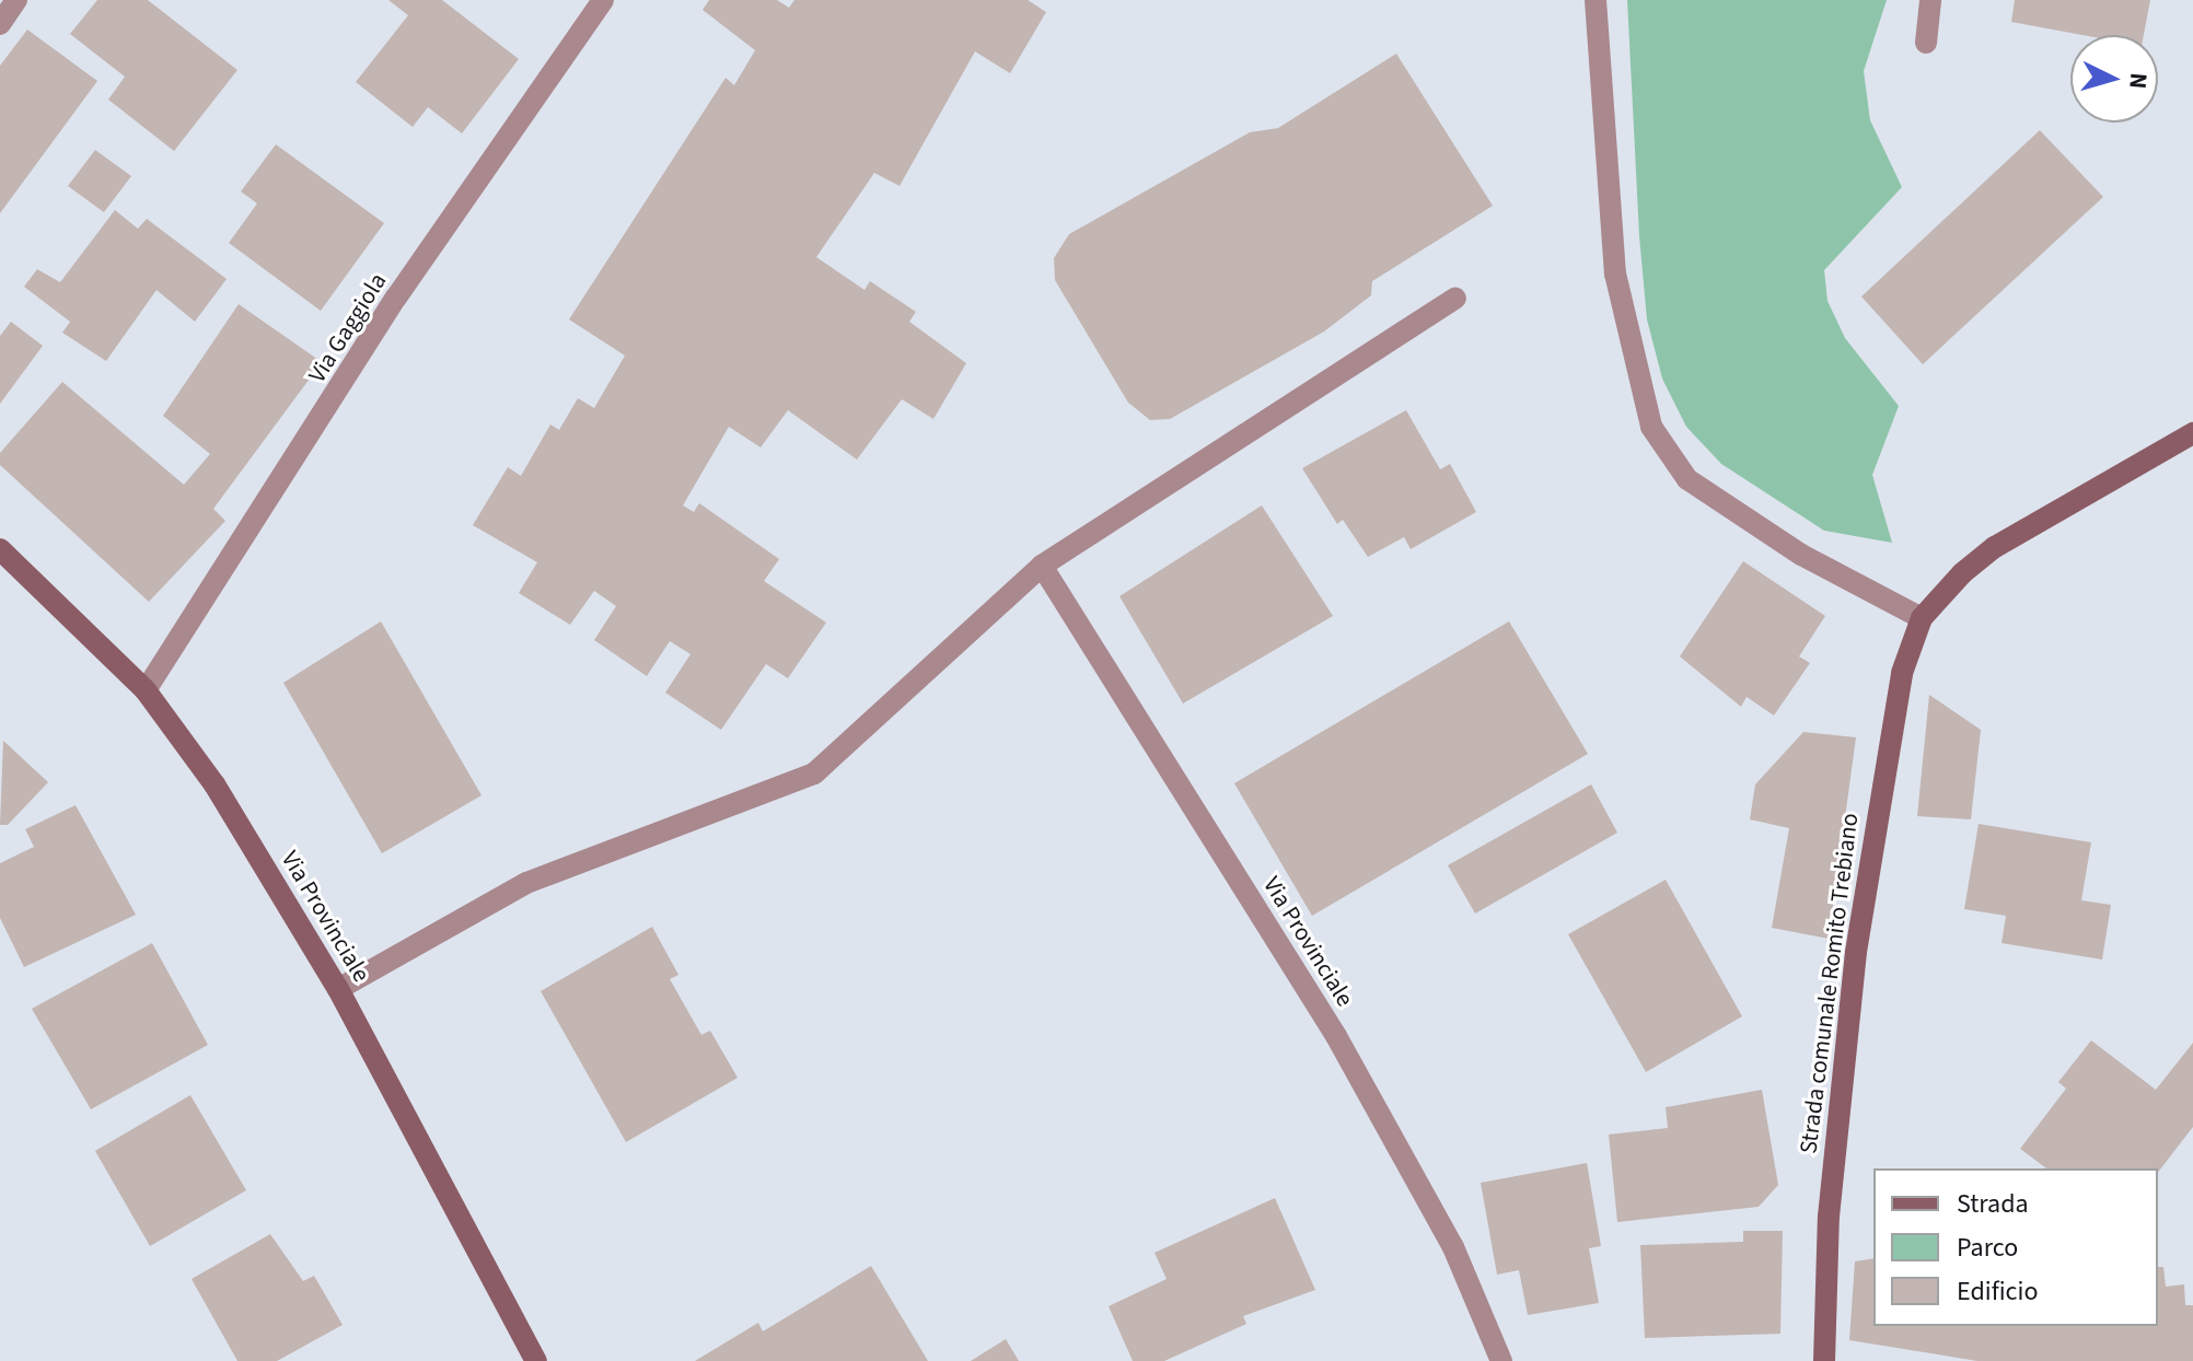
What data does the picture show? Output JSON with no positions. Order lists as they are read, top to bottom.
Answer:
{
  "streets": {
    "street": ["Via Gaggiola", "Via Provinciale", "Strada comunale Romito Trebiano"]
  },
  "crossings": [
    ["Via Gaggiola", "Via Provinciale"]
  ],
  "legend": ["Strada", "Parco", "Edificio"],
  "north": "right"
}
